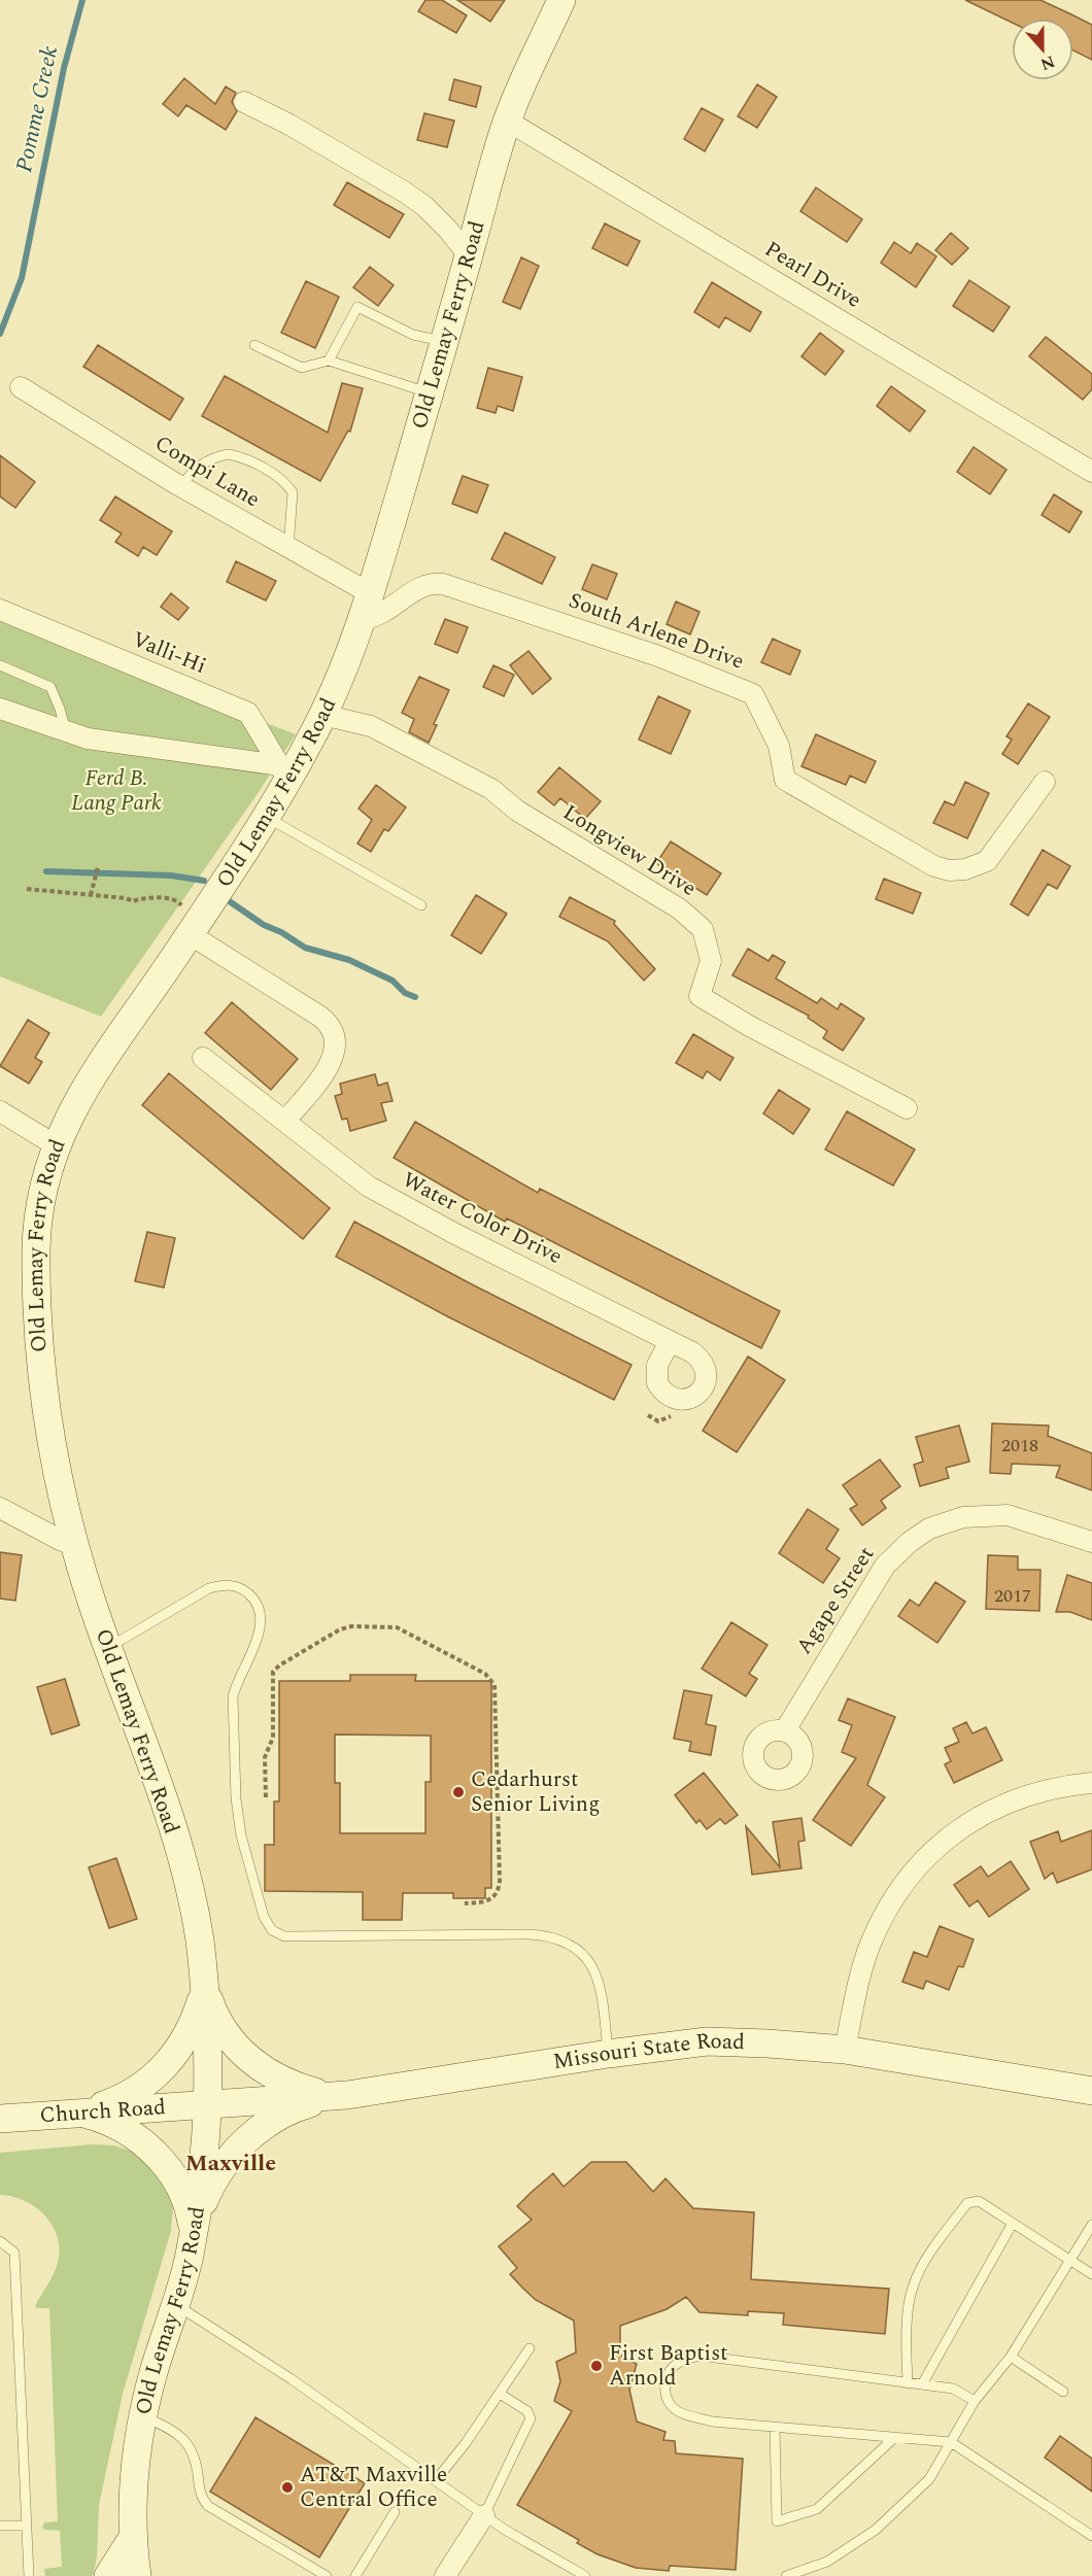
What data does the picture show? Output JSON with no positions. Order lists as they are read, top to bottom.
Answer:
{
  "streets": {
    "main road": ["Old Lemay Ferry Road", "Missouri State Road", "Church Road"],
    "street": [
      "Pearl Drive",
      "Compi Lane",
      "South Arlene Drive",
      "Valli-Hi",
      "Longview Drive",
      "Water Color Drive",
      "Agape Street"
    ]
  },
  "crossings": [
    ["Pearl Drive", "Old Lemay Ferry Road"],
    ["Old Lemay Ferry Road", "Compi Lane"],
    ["Old Lemay Ferry Road", "South Arlene Drive"],
    ["Old Lemay Ferry Road", "Valli-Hi"],
    ["Old Lemay Ferry Road", "Longview Drive"],
    ["Old Lemay Ferry Road", "Missouri State Road"],
    ["Old Lemay Ferry Road", "Church Road"],
    ["Missouri State Road", "Church Road"]
  ],
  "districts": ["Maxville"],
  "water": ["Pomme Creek"],
  "parks": ["Ferd B. Lang Park"],
  "places": ["Cedarhurst Senior Living", "First Baptist Arnold", "AT&T Maxville Central Office"],
  "house_numbers": ["2018", "2017"],
  "north": "bottom"
}
